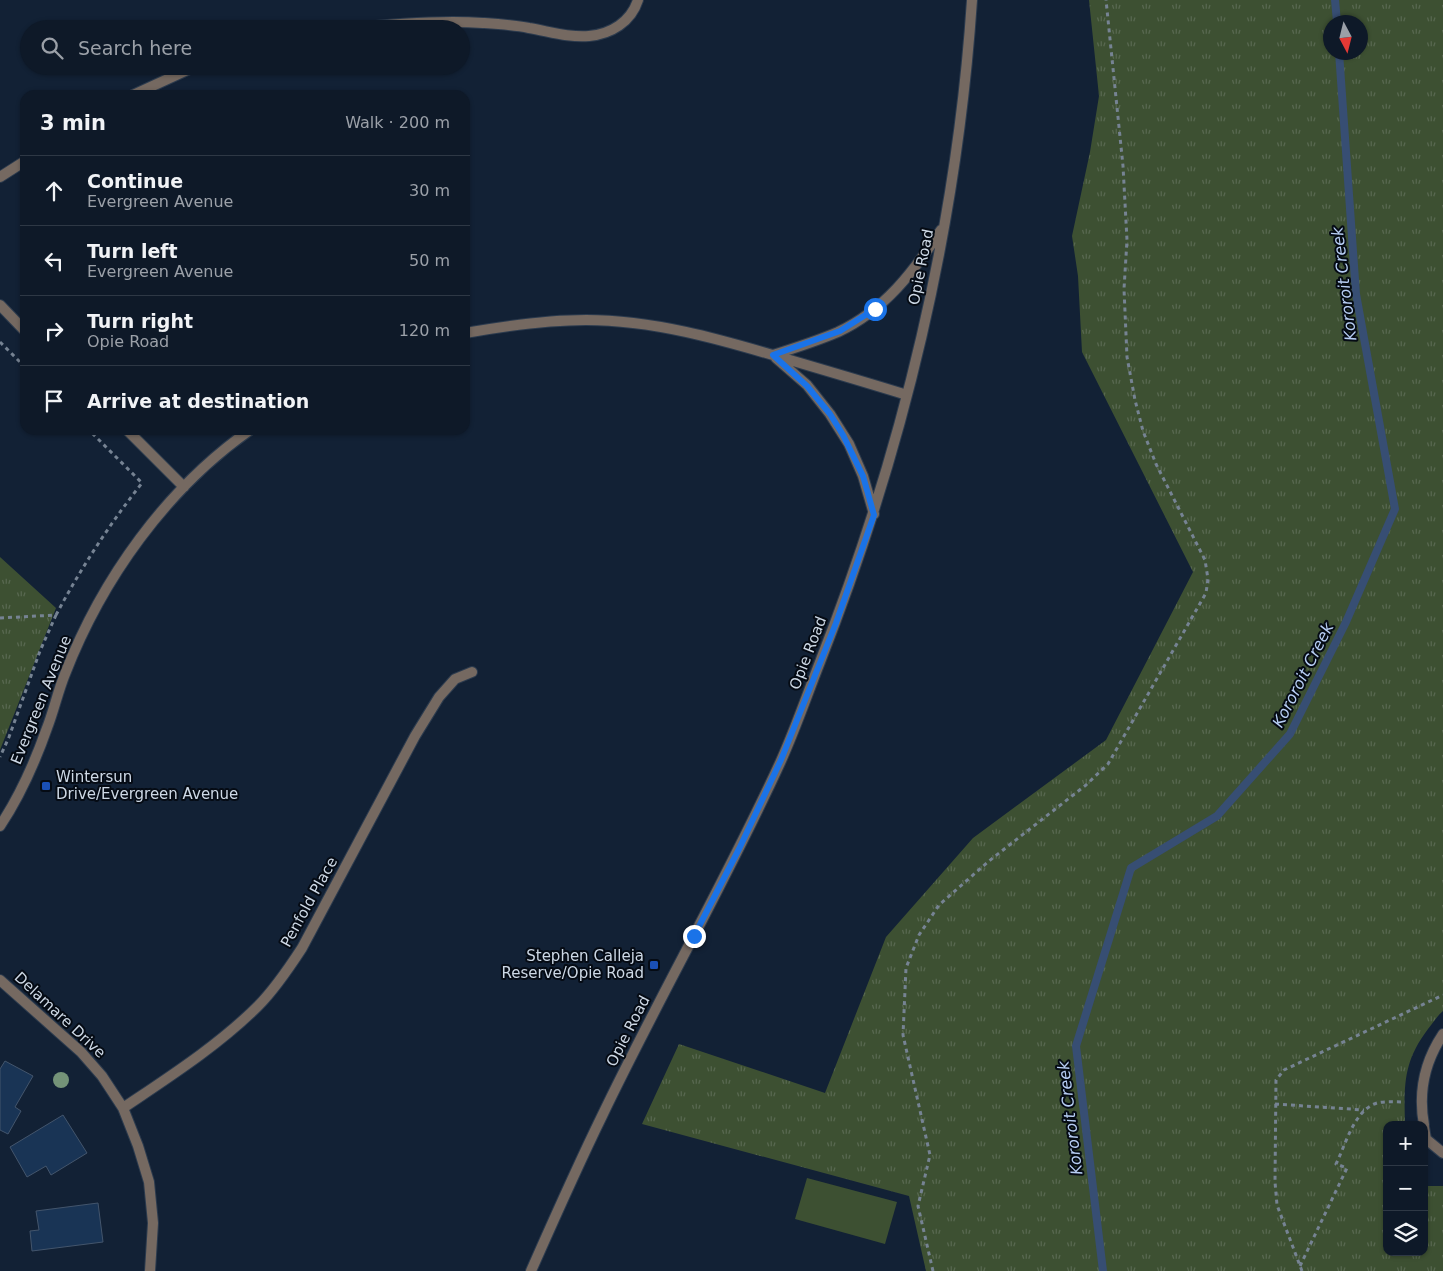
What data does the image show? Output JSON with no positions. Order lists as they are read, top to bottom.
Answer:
{
  "streets": {
    "street": [
      "Opie Road",
      "Evergreen Avenue",
      "Penfold Place",
      "Delamare Drive"
    ]
  },
  "crossings": [
    ["Penfold Place", "Delamare Drive"]
  ],
  "water": ["Kororoit Creek"],
  "places": {
    "transit": ["Wintersun Drive/Evergreen Avenue", "Stephen Calleja Reserve/Opie Road"]
  },
  "north": "bottom",
  "page": {
    "search": "Search here",
    "heading": ["3 min", "Walk · 200 m"],
    "list": [
      ["Continue", "Evergreen Avenue", "30 m"],
      ["Turn left", "Evergreen Avenue", "50 m"],
      ["Turn right", "Opie Road", "120 m"],
      "Arrive at destination"
    ],
    "map_buttons": ["+", "−"]
  }
}
